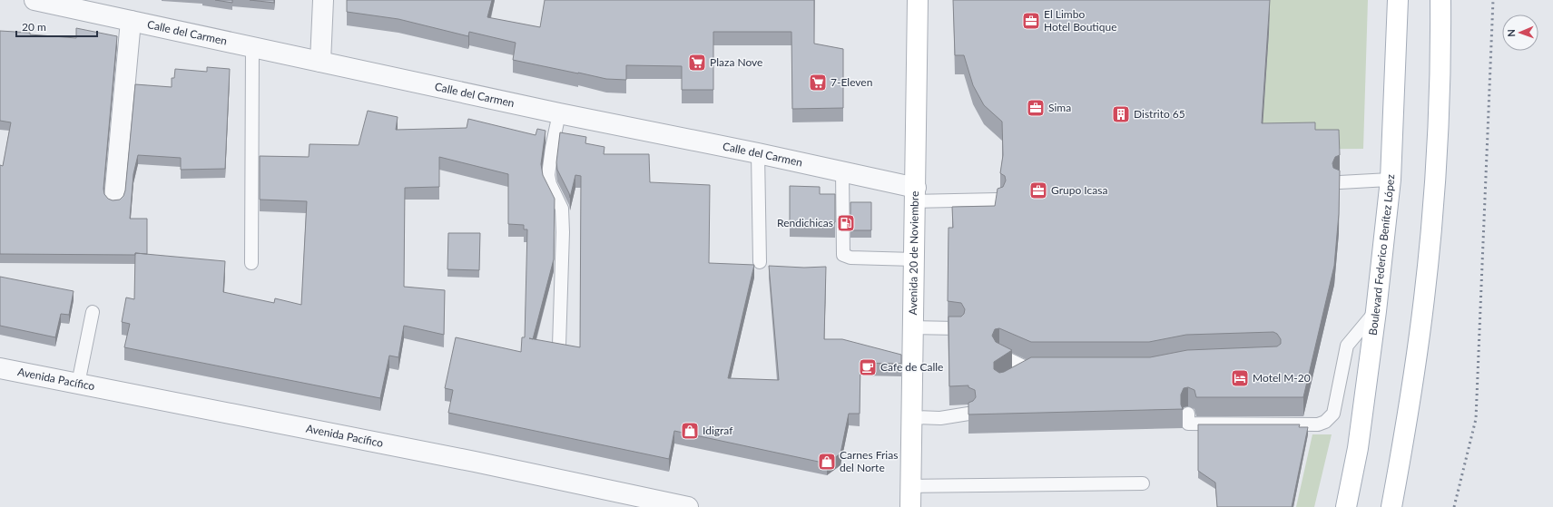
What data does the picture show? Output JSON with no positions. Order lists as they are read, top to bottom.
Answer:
{
  "streets": {
    "main road": ["Avenida 20 de Noviembre", "Boulevard Federico Benítez López"],
    "street": ["Calle del Carmen", "Avenida Pacífico"]
  },
  "crossings": [
    ["Calle del Carmen", "Avenida 20 de Noviembre"]
  ],
  "places": {
    "office": ["El Limbo Hotel Boutique", "Sima", "Grupo Icasa"],
    "supermarket": ["Plaza Nove", "7-Eleven"],
    "building": ["Distrito 65"],
    "fuel station": ["Rendichicas"],
    "cafe": ["Cafe de Calle"],
    "hotel": ["Motel M-20"],
    "shop": ["Idigraf", "Carnes Frias del Norte"]
  },
  "scale_bar": "20 m",
  "north": "left"
}
